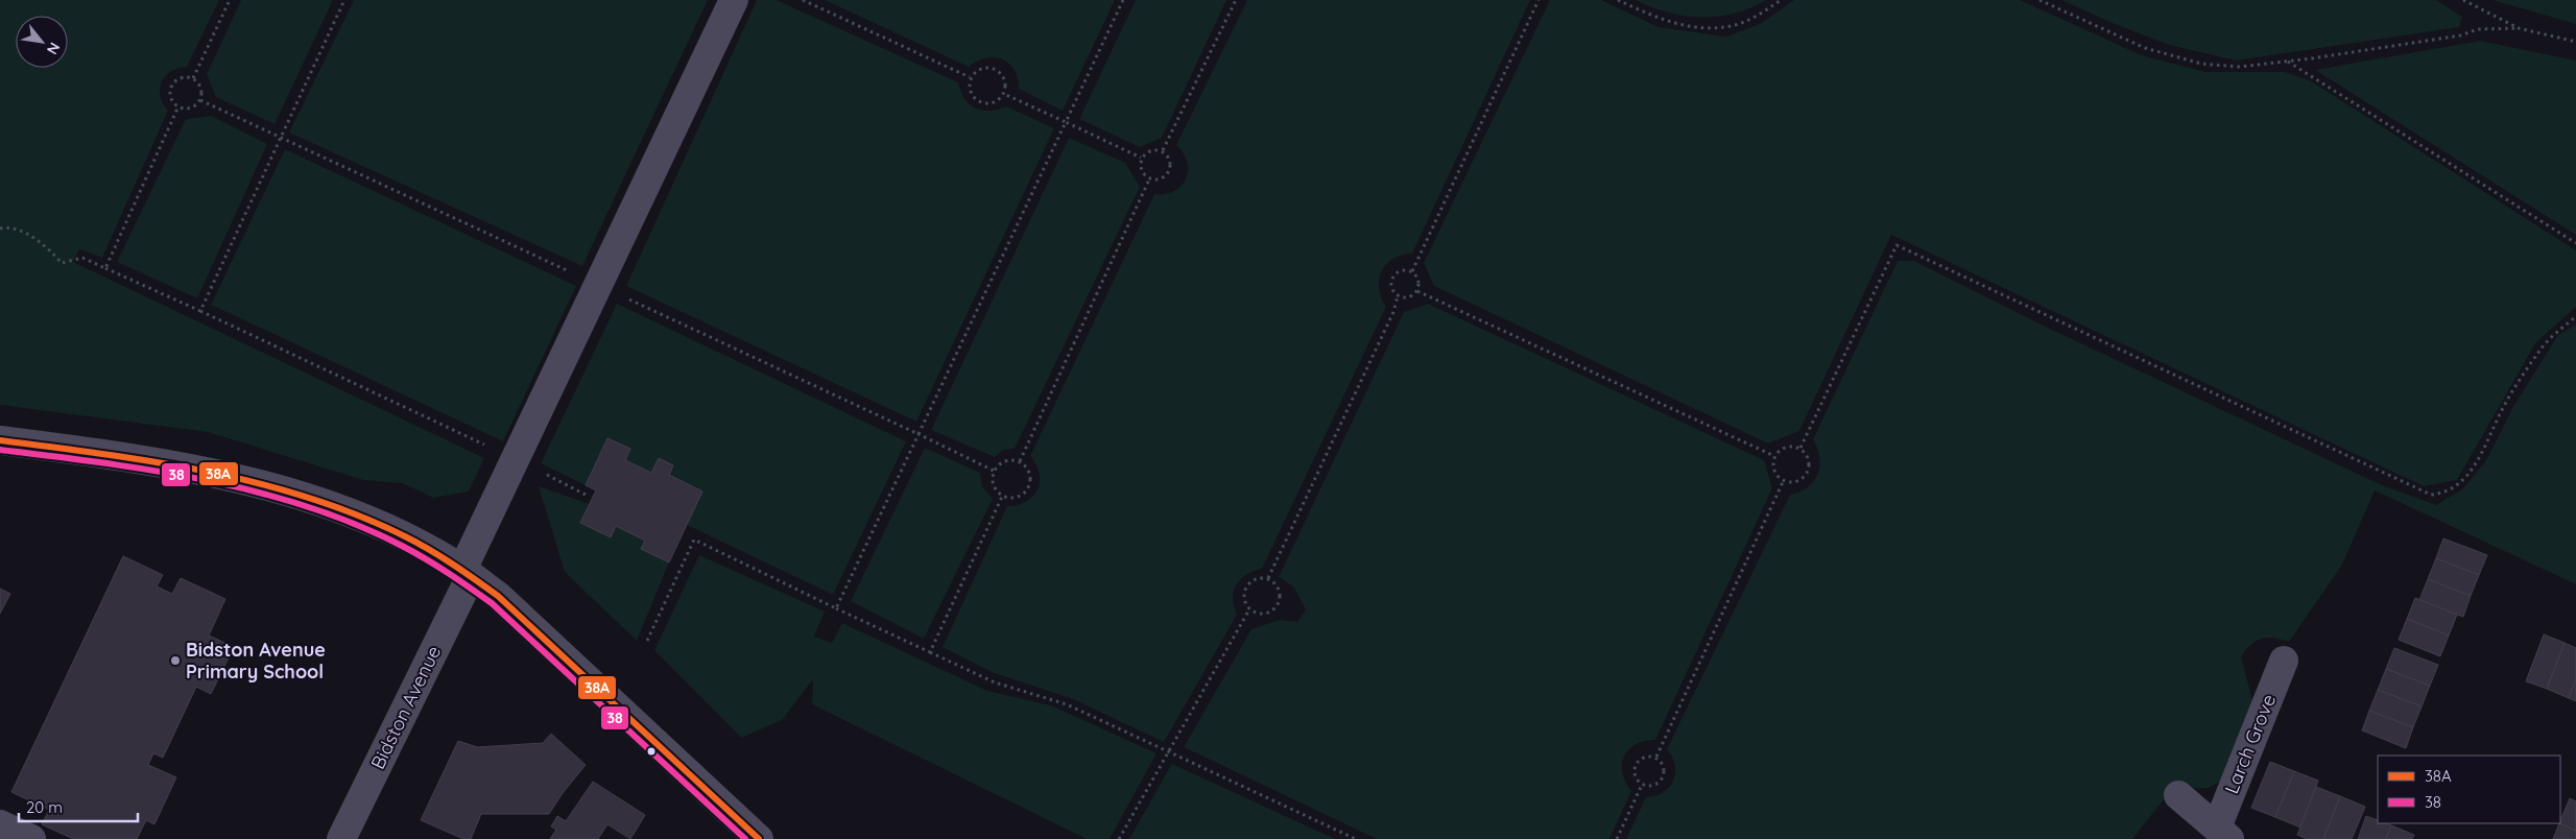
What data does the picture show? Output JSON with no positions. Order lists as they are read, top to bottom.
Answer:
{
  "streets": {
    "street": ["Bidston Avenue", "Larch Grove"]
  },
  "places": ["Bidston Avenue Primary School"],
  "lines": ["transit line 38A", "transit line 38"],
  "legend": ["38A", "38"],
  "scale_bar": "20 m",
  "north": "bottom right"
}
